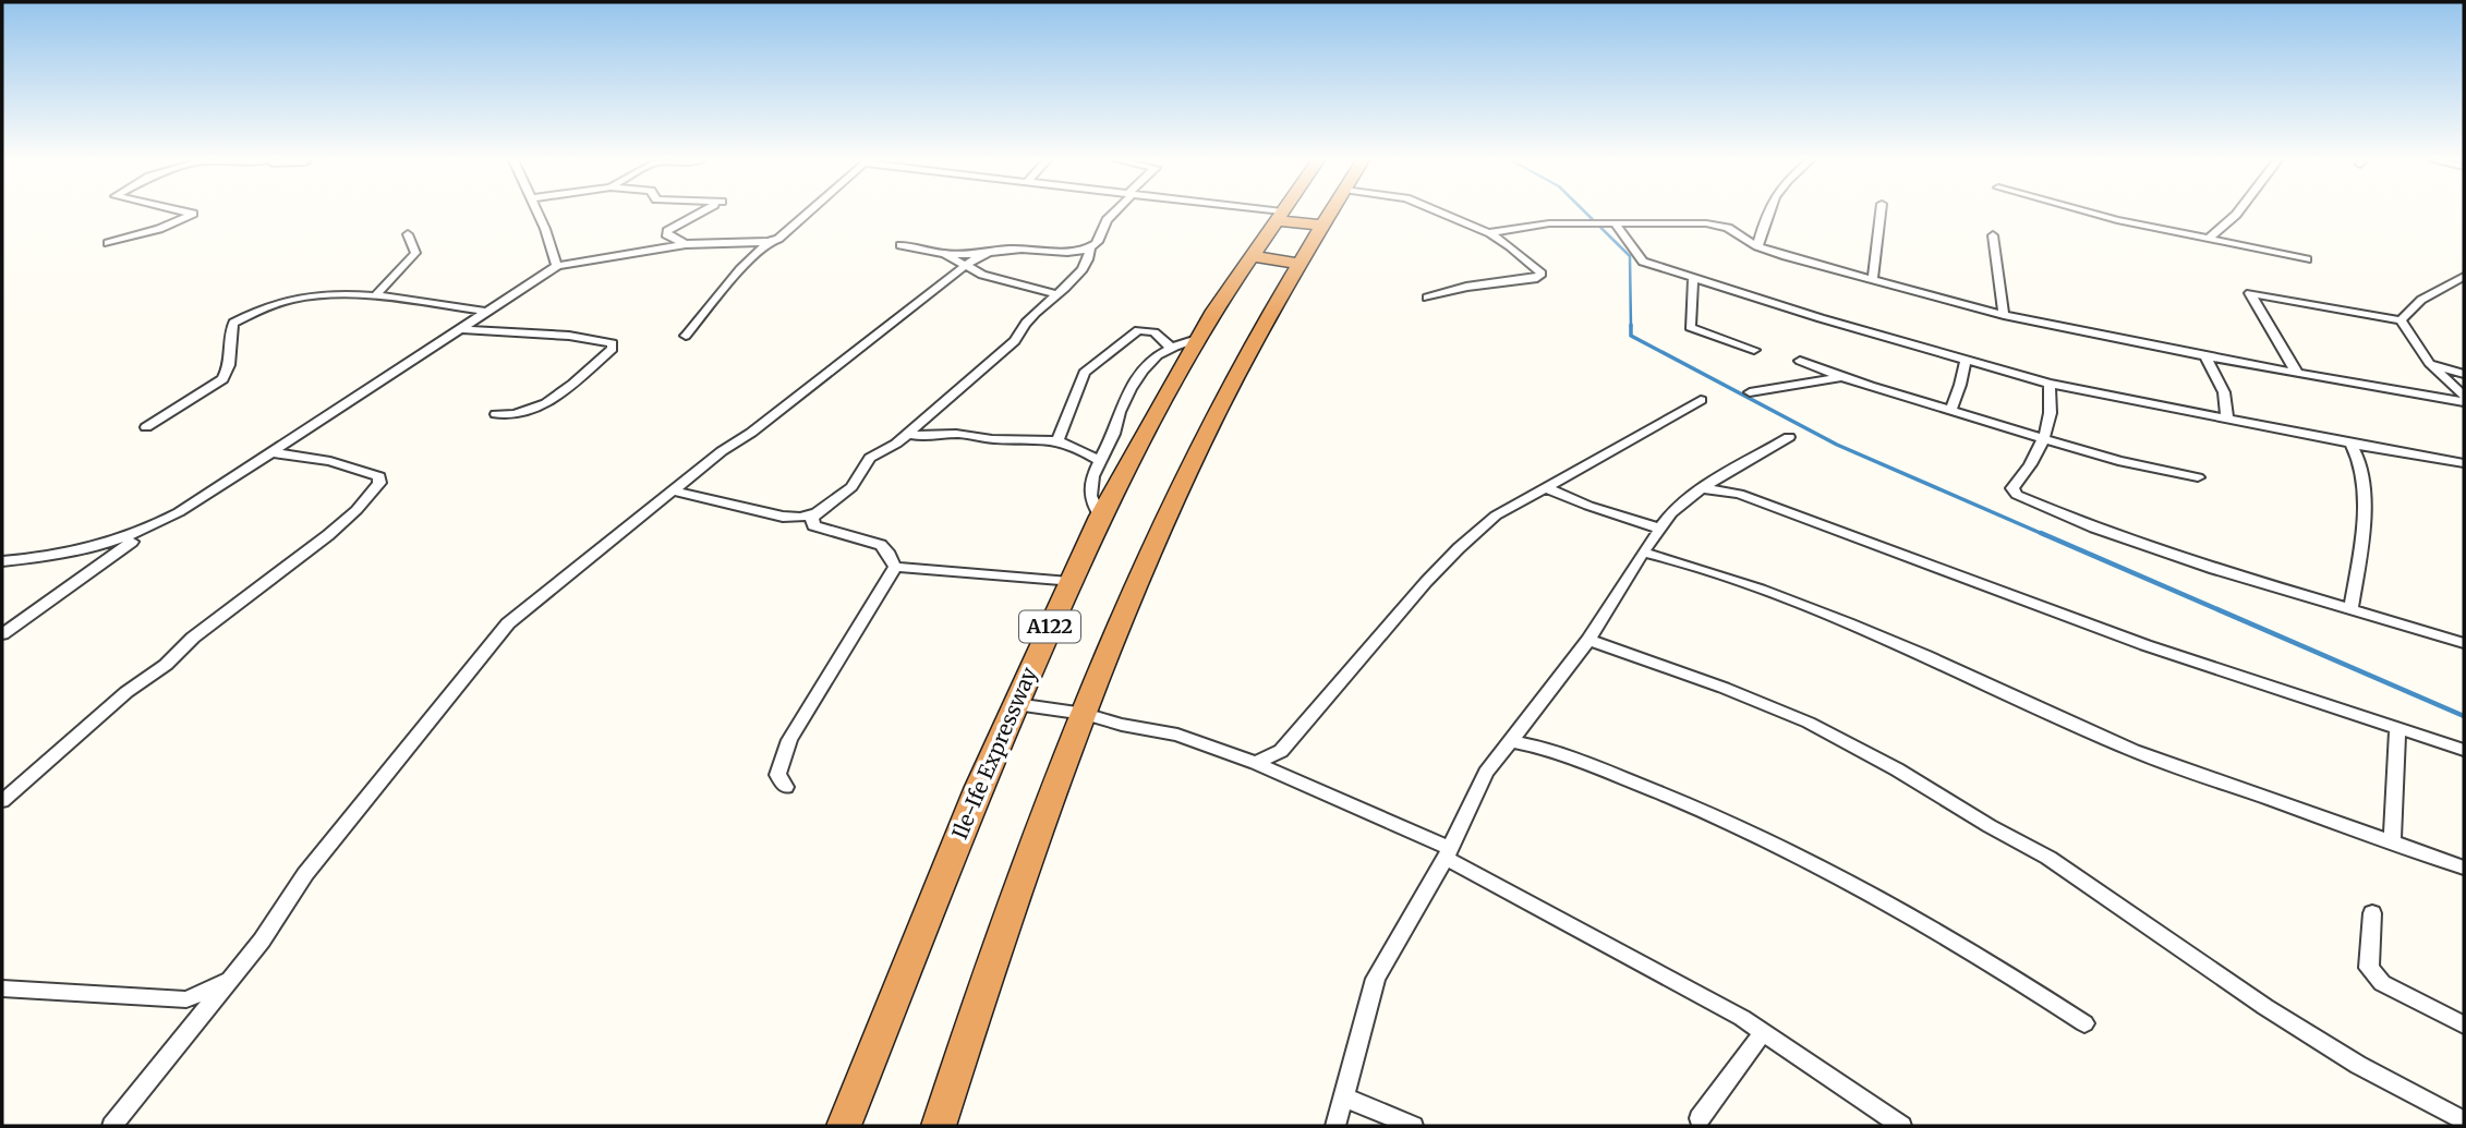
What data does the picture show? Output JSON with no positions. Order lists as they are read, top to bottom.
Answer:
{
  "streets": {
    "highway": ["A122", "Ile-Ife Expressway"]
  }
}
